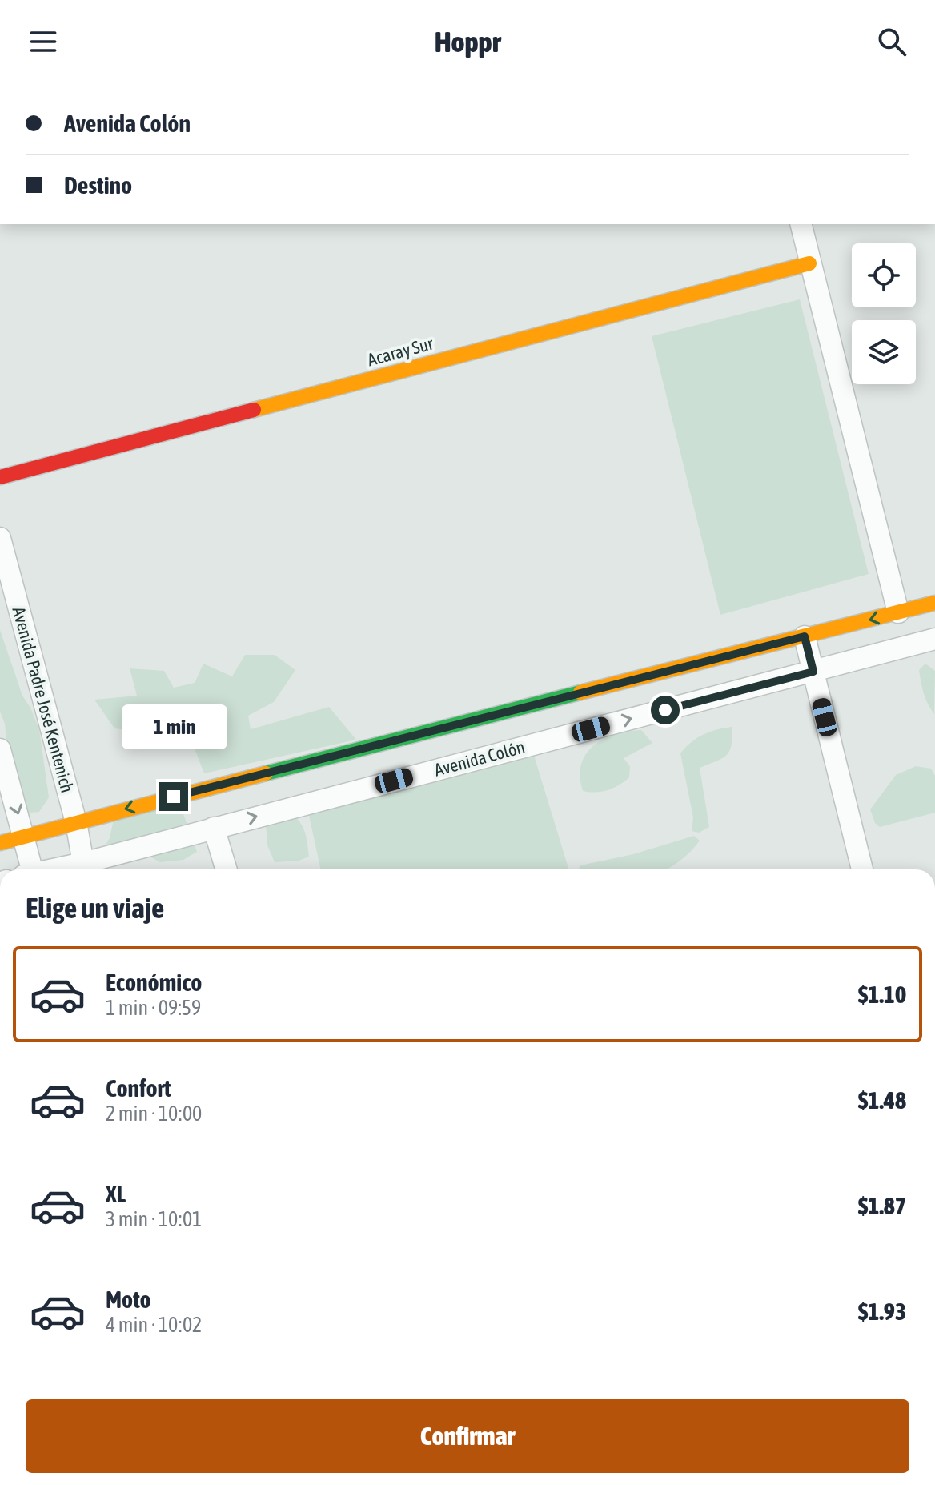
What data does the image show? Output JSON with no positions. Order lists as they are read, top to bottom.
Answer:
{
  "streets": {
    "street": ["Acaray Sur", "Avenida Padre José Kentenich", "Avenida Colón"]
  },
  "crossings": [
    ["Avenida Padre José Kentenich", "Avenida Colón"]
  ],
  "page": {
    "header": "Hoppr",
    "banner": ["Avenida Colón", "Destino"],
    "bubble": "1 min",
    "heading": "Elige un viaje",
    "list": [
      {
        "name": "Económico",
        "note": "1 min · 09:59",
        "value": "$1.10"
      },
      {
        "name": "Confort",
        "note": "2 min · 10:00",
        "value": "$1.48"
      },
      {
        "name": "XL",
        "note": "3 min · 10:01",
        "value": "$1.87"
      },
      {
        "name": "Moto",
        "note": "4 min · 10:02",
        "value": "$1.93"
      }
    ],
    "buttons": "Confirmar"
  }
}
